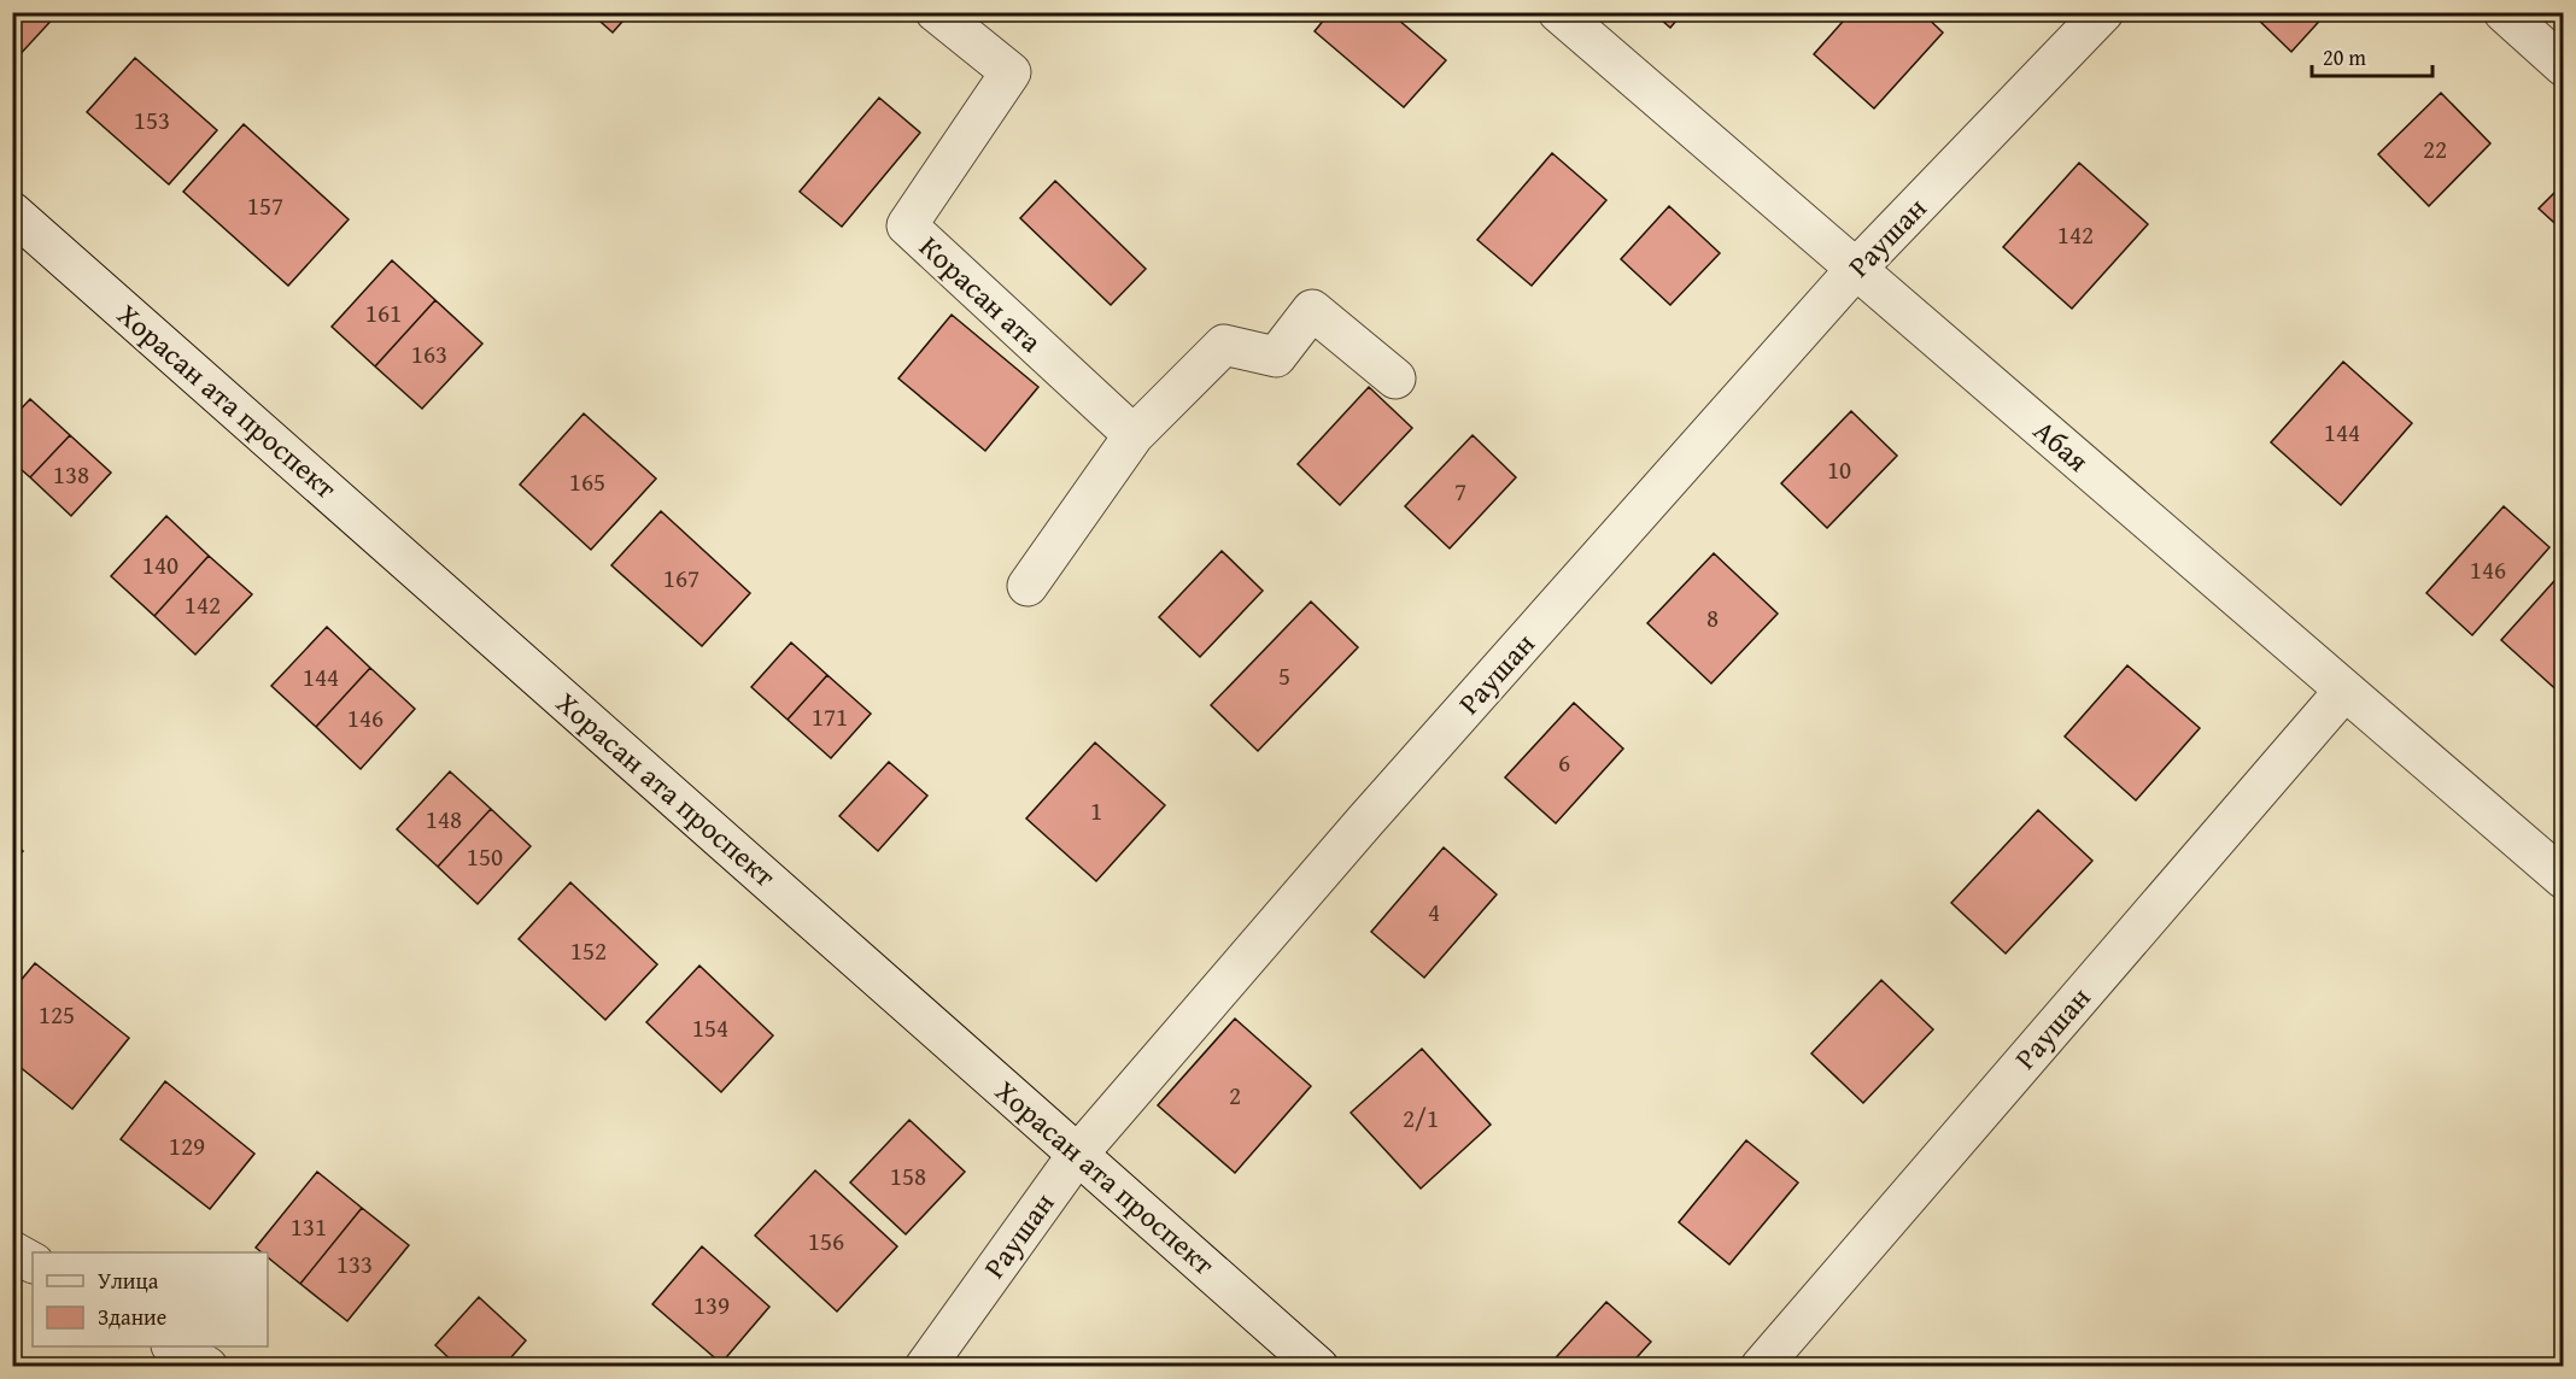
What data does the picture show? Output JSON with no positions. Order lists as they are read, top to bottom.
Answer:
{
  "streets": {
    "street": [
      "Раушан",
      "Корасан ата",
      "Хорасан ата проспект",
      "Абая"
    ]
  },
  "crossings": [
    ["Раушан", "Хорасан ата проспект"],
    ["Раушан", "Абая"]
  ],
  "house_numbers": [
    "153",
    "22",
    "157",
    "142",
    "161",
    "163",
    "144",
    "10",
    "138",
    "165",
    "7",
    "140",
    "146",
    "167",
    "142",
    "8",
    "5",
    "144",
    "171",
    "146",
    "6",
    "1",
    "148",
    "150",
    "4",
    "152",
    "125",
    "154",
    "2",
    "2/1",
    "129",
    "158",
    "131",
    "156",
    "133",
    "139"
  ],
  "legend": ["Улица", "Здание"],
  "scale_bar": "20 m"
}
